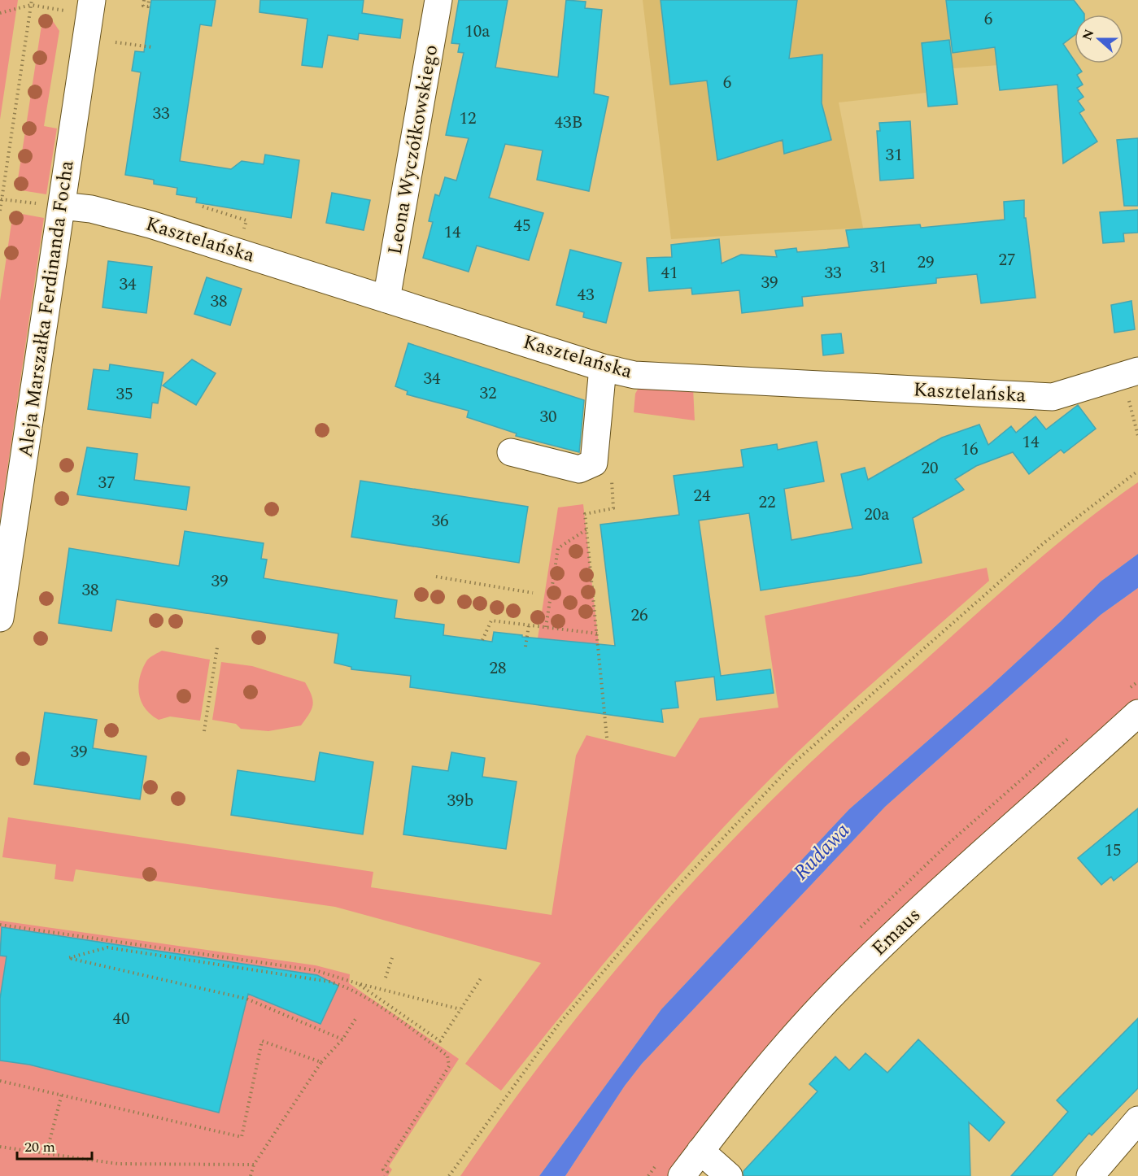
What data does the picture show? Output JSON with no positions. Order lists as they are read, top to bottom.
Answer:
{
  "streets": {
    "street": [
      "Leona Wyczółkowskiego",
      "Kasztelańska",
      "Aleja Marszałka Ferdinanda Focha",
      "Emaus"
    ]
  },
  "crossings": [
    ["Leona Wyczółkowskiego", "Kasztelańska"],
    ["Kasztelańska", "Aleja Marszałka Ferdinanda Focha"]
  ],
  "water": ["Rudawa"],
  "house_numbers": [
    "6",
    "10a",
    "6",
    "33",
    "12",
    "43B",
    "31",
    "45",
    "14",
    "27",
    "29",
    "31",
    "41",
    "33",
    "39",
    "34",
    "43",
    "38",
    "34",
    "32",
    "35",
    "30",
    "14",
    "16",
    "20",
    "37",
    "24",
    "22",
    "20a",
    "36",
    "39",
    "38",
    "26",
    "28",
    "39",
    "39b",
    "15",
    "40"
  ],
  "scale_bar": "20 m",
  "north": "left"
}
